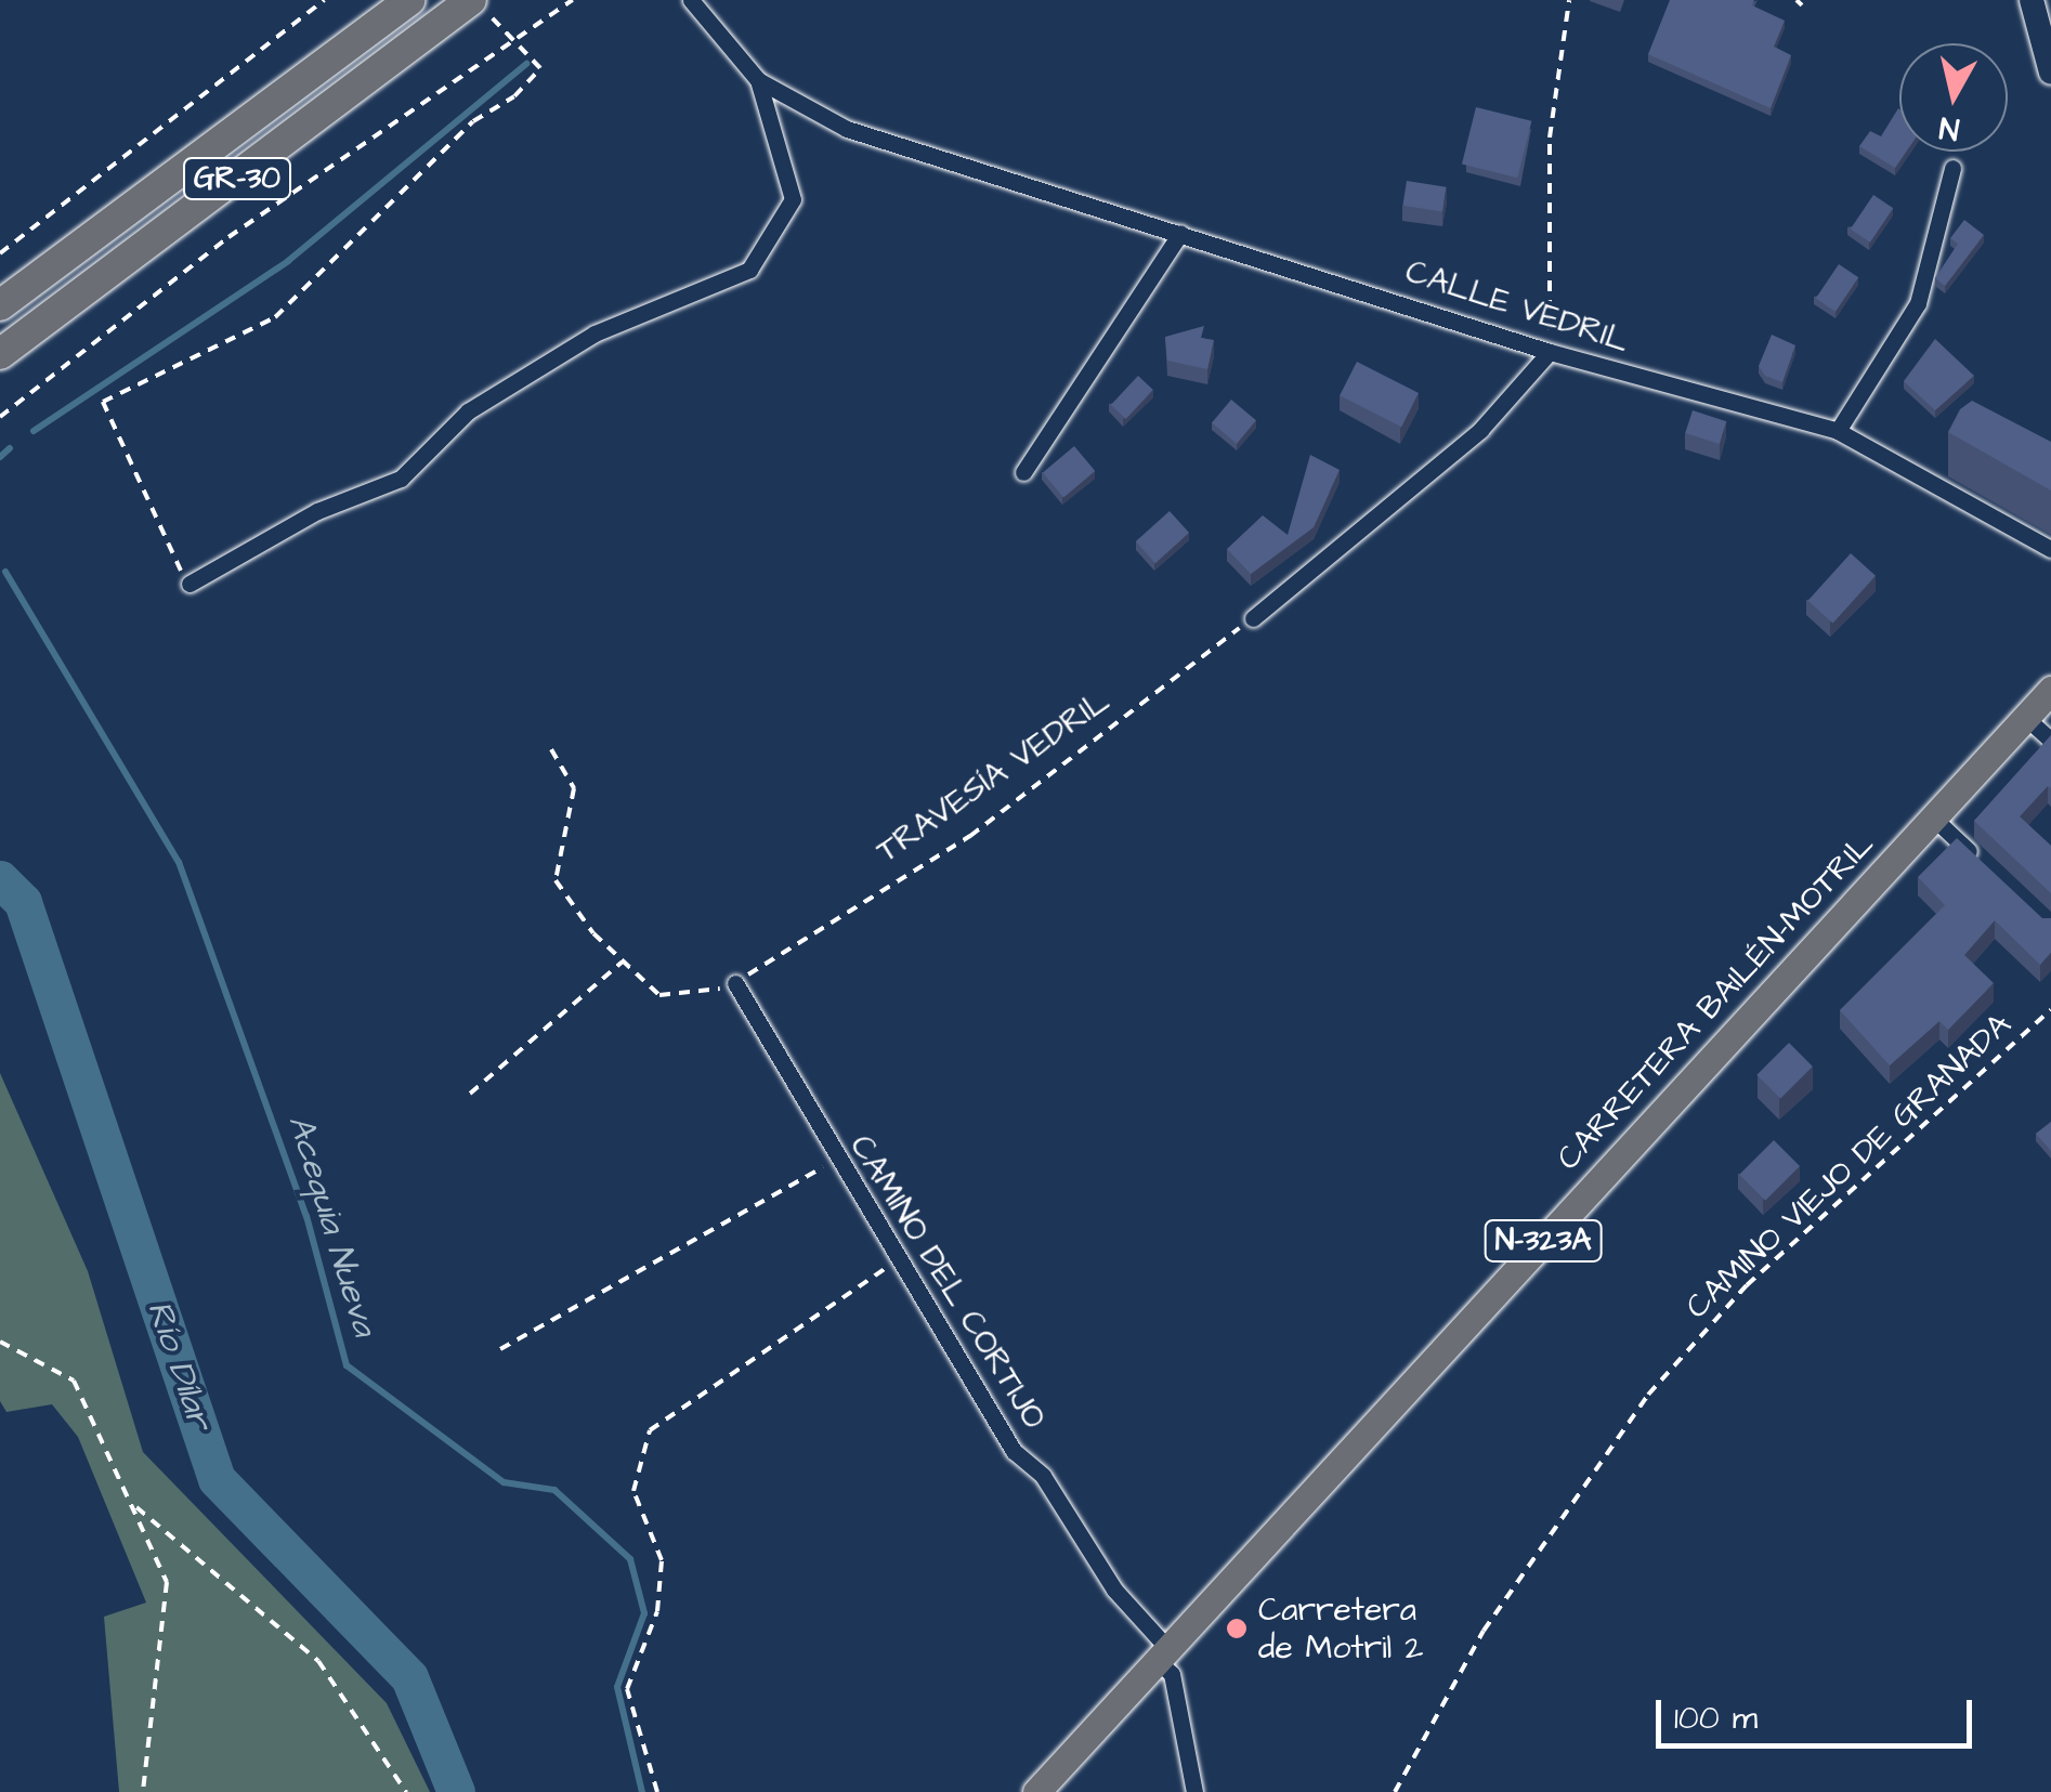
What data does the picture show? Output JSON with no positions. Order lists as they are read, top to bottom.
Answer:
{
  "streets": {
    "highway": ["GR-30"],
    "main road": ["CARRETERA BAILÉN-MOTRIL", "N-323A"],
    "street": ["CALLE VEDRIL", "CAMINO DEL CORTIJO"],
    "path": ["TRAVESÍA VEDRIL", "CAMINO VIEJO DE GRANADA"]
  },
  "crossings": [
    ["TRAVESÍA VEDRIL", "CAMINO DEL CORTIJO"],
    ["CARRETERA BAILÉN-MOTRIL", "CAMINO DEL CORTIJO"]
  ],
  "water": ["Acequia Nueva", "Río Dílar"],
  "places": ["Carretera de Motril 2"],
  "scale_bar": "100 m",
  "north": "bottom"
}
